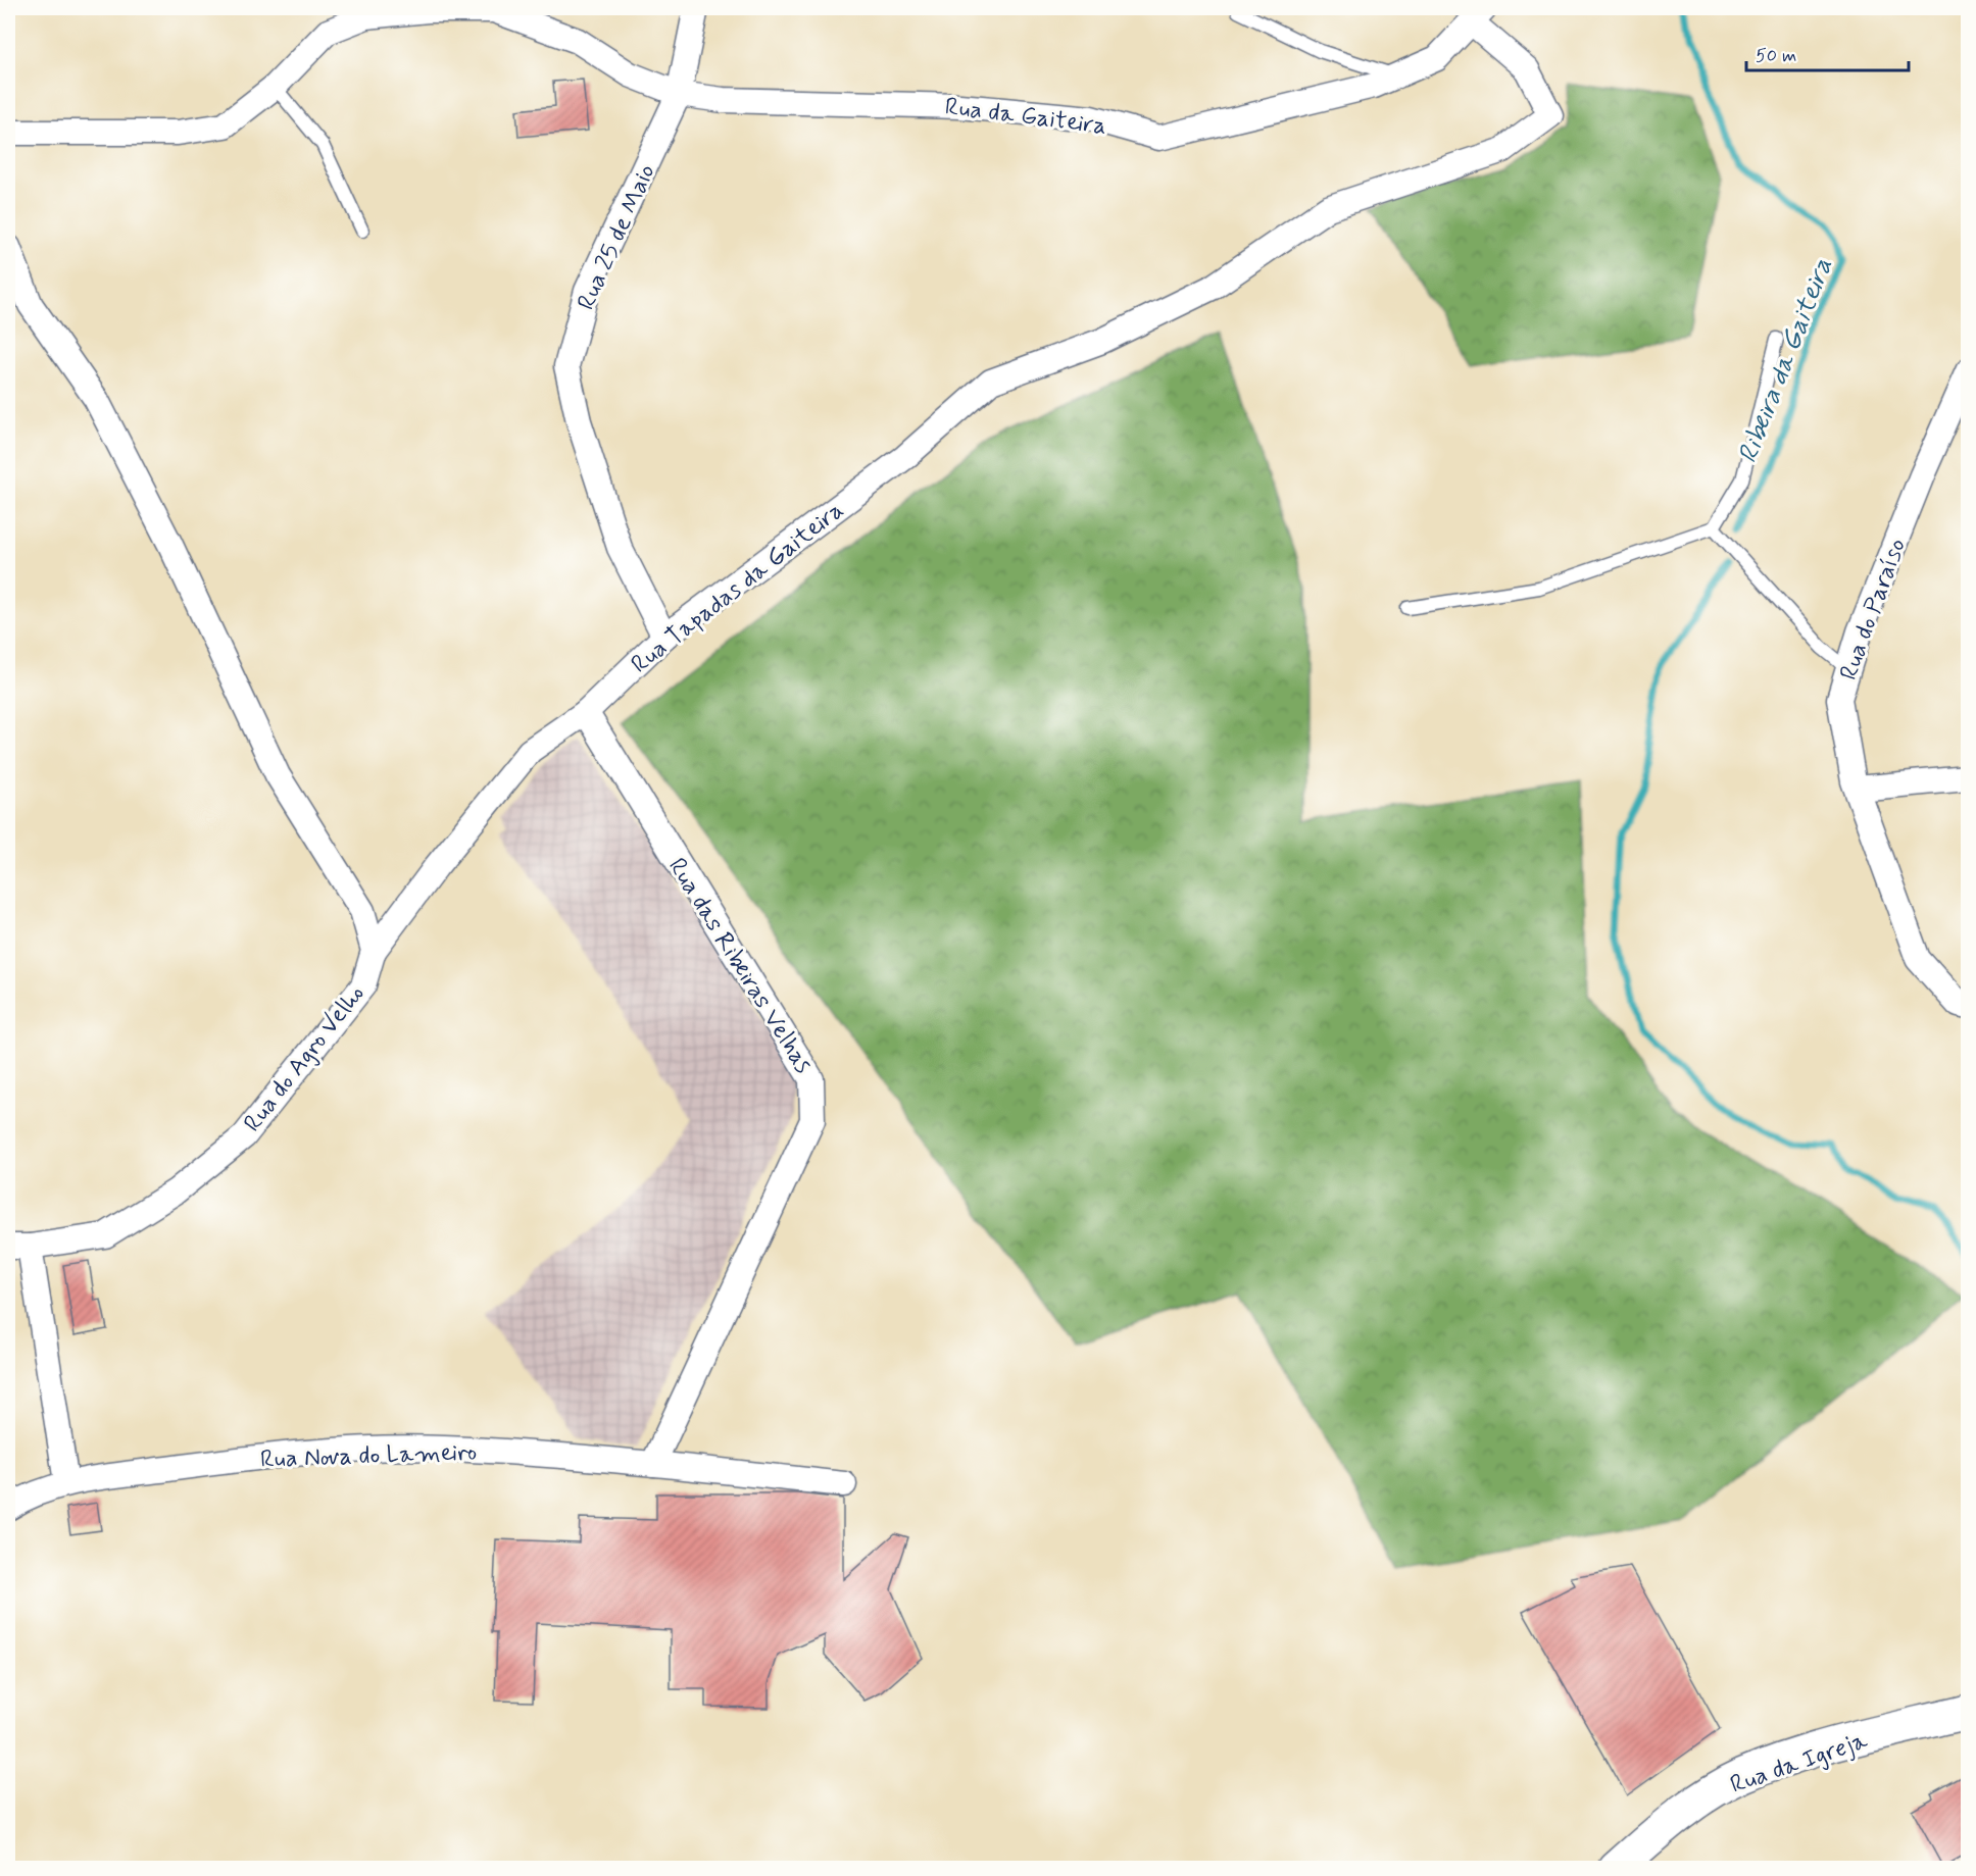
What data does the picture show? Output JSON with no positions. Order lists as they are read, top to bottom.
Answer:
{
  "streets": {
    "main road": ["Rua da Igreja"],
    "street": [
      "Rua da Gaiteira",
      "Rua 25 de Maio",
      "Rua Tapadas da Gaiteira",
      "Rua do Paraíso",
      "Rua das Ribeiras Velhas",
      "Rua do Agro Velho",
      "Rua Nova do Lameiro"
    ]
  },
  "crossings": [
    ["Rua da Gaiteira", "Rua 25 de Maio"],
    ["Rua da Gaiteira", "Rua Tapadas da Gaiteira"],
    ["Rua 25 de Maio", "Rua Tapadas da Gaiteira"],
    ["Rua Tapadas da Gaiteira", "Rua das Ribeiras Velhas"],
    ["Rua Tapadas da Gaiteira", "Rua do Agro Velho"],
    ["Rua das Ribeiras Velhas", "Rua Nova do Lameiro"]
  ],
  "water": ["Ribeira da Gaiteira"],
  "scale_bar": "50 m"
}
